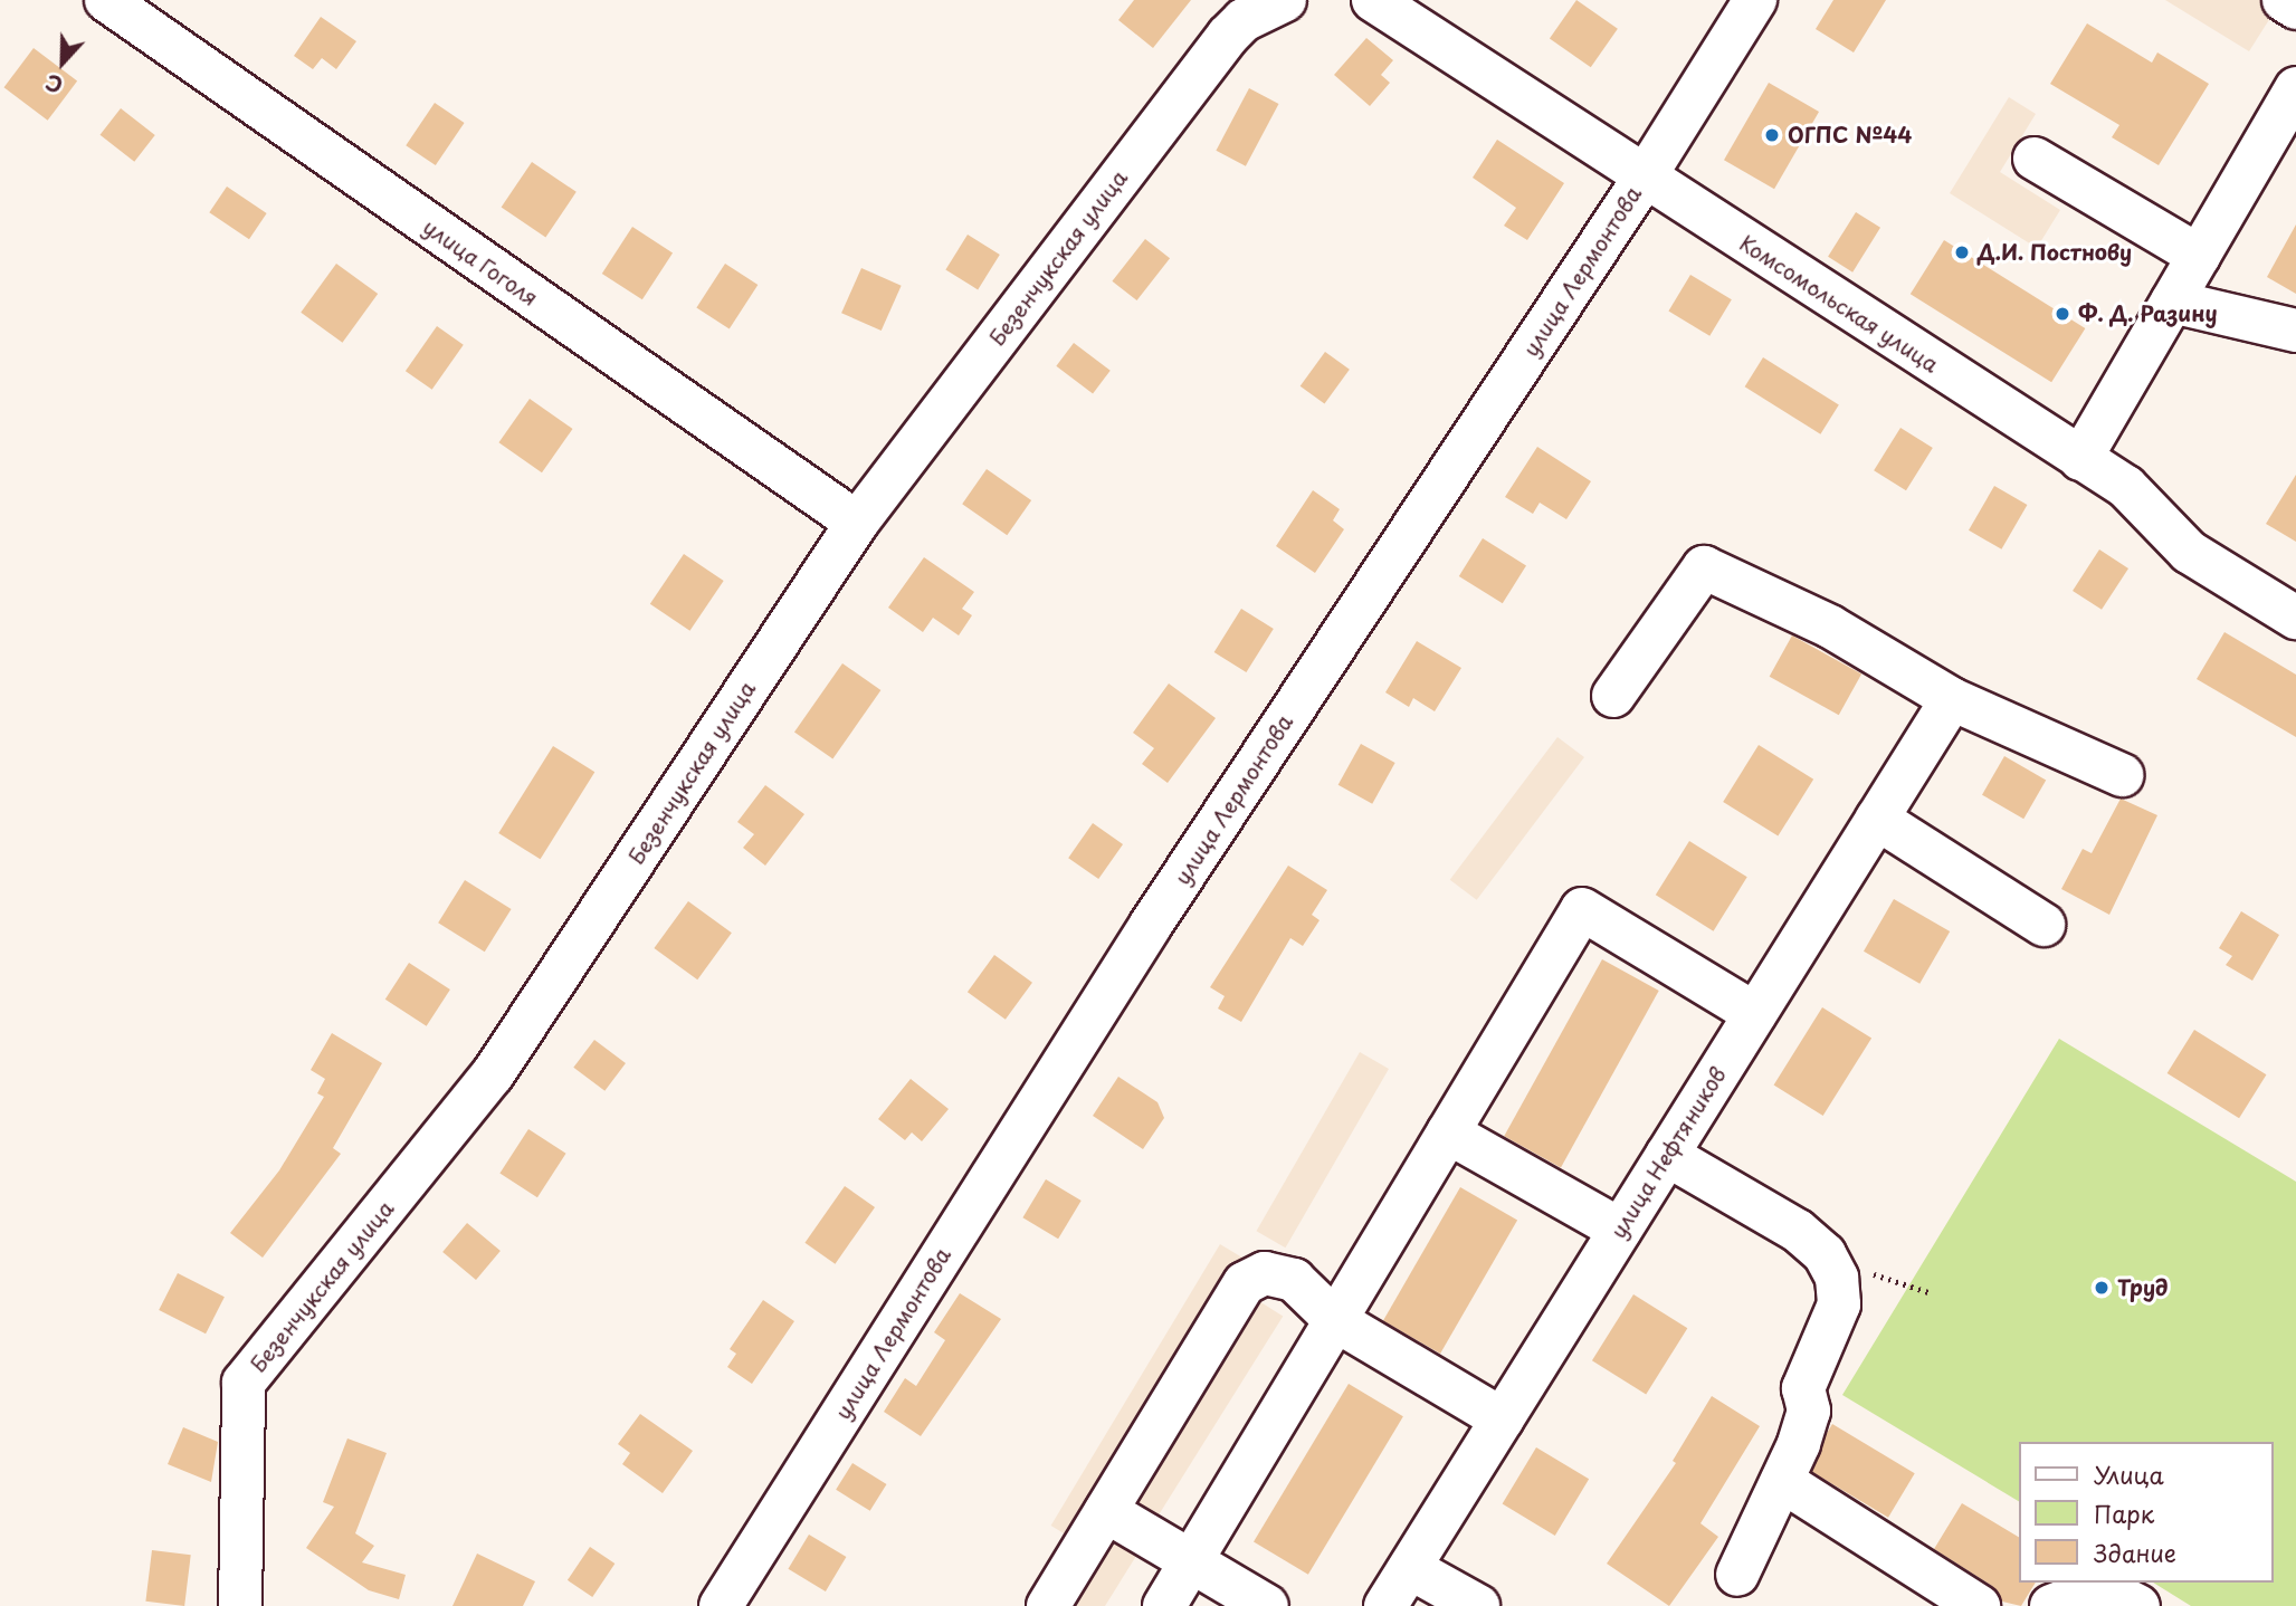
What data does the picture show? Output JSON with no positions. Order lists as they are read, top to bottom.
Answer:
{
  "streets": {
    "street": [
      "Безенчукская улица",
      "улица Гоголя",
      "улица Лермонтова",
      "Комсомольская улица",
      "улица Нефтяников"
    ]
  },
  "crossings": [
    ["Безенчукская улица", "улица Гоголя"],
    ["улица Лермонтова", "Комсомольская улица"]
  ],
  "places": [
    "ОГПС №44",
    "Д.И. Постнову",
    "Ф. Д. Разину",
    "Труд"
  ],
  "legend": ["Улица", "Парк", "Здание"],
  "north": "bottom"
}
